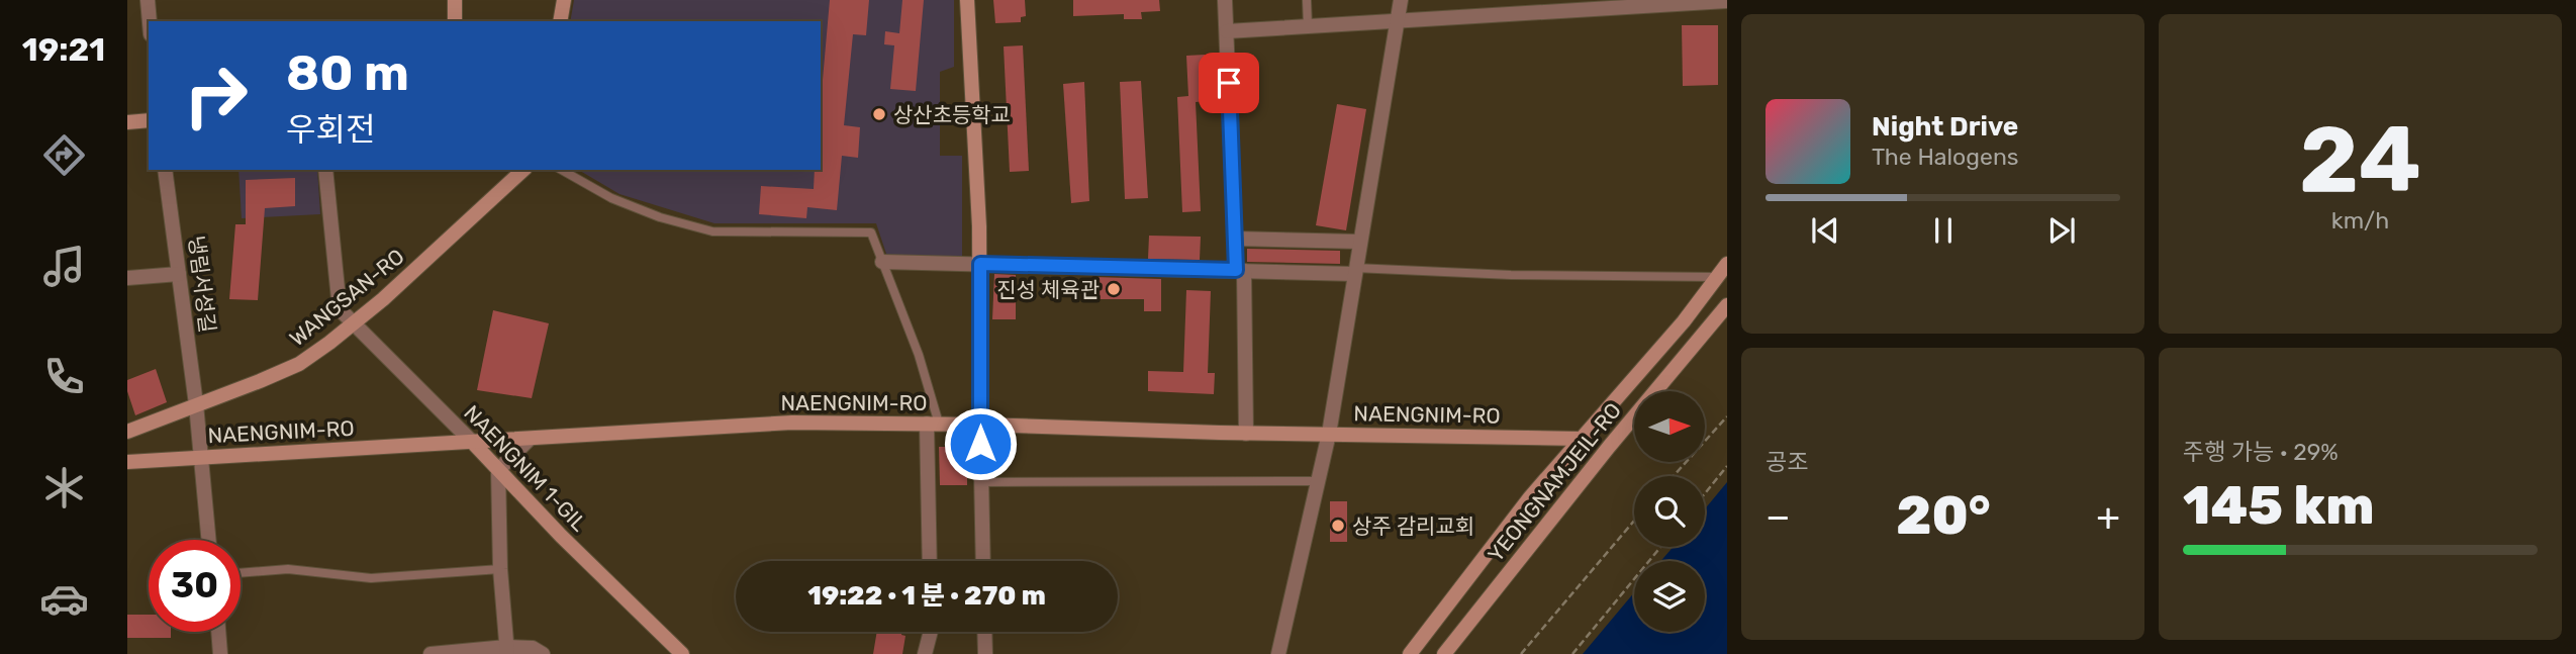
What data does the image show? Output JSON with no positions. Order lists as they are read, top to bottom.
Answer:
{
  "streets": {
    "street": [
      "냉림서성길",
      "WANGSAN-RO",
      "NAENGNIM-RO",
      "NAENGNIM 1-GIL",
      "YEONGNAMJEIL-RO"
    ]
  },
  "crossings": [
    ["냉림서성길", "WANGSAN-RO"],
    ["냉림서성길", "NAENGNIM-RO"],
    ["WANGSAN-RO", "NAENGNIM 1-GIL"],
    ["NAENGNIM-RO", "NAENGNIM 1-GIL"]
  ],
  "places": ["상산초등학교", "진성 체육관", "상주 감리교회"],
  "north": "right",
  "page": {
    "tabs": "19:21",
    "tile": [
      ["24", "km/h"],
      "공조",
      ["주행 가능 · 29%", "145 km"]
    ],
    "turn": ["80 m", "우회전"],
    "song": ["Night Drive", "The Halogens"],
    "heat": ["−", "20°", "+"],
    "limit": "30",
    "trip": "19:22 · 1 분 · 270 m"
  }
}
